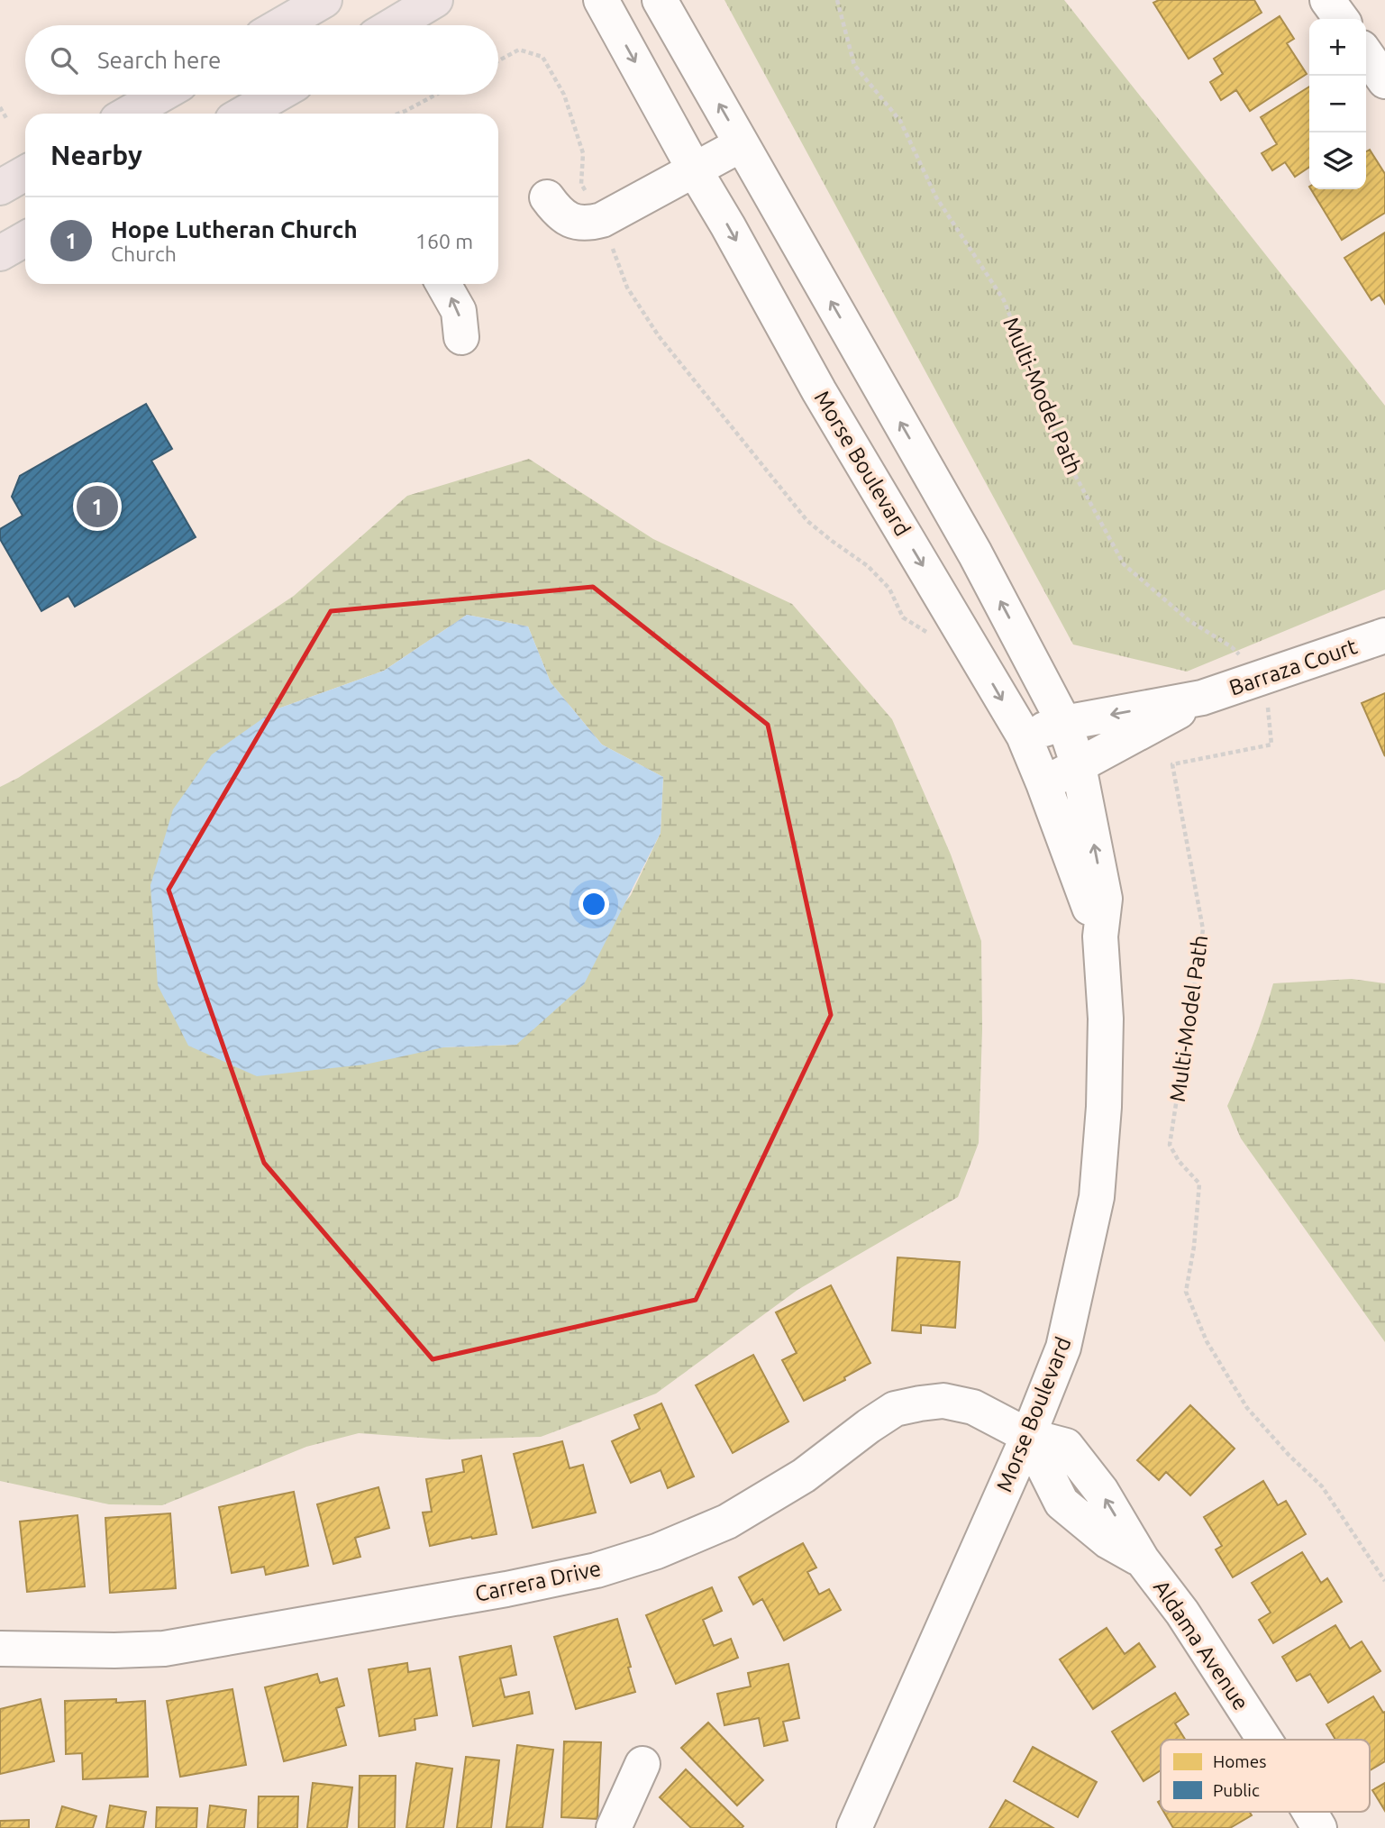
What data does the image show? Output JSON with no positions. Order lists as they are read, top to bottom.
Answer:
{
  "streets": {
    "street": [
      "Morse Boulevard",
      "Barraza Court",
      "Carrera Drive",
      "Aldama Avenue"
    ],
    "path": ["Multi-Model Path"]
  },
  "crossings": [
    ["Multi-Model Path", "Barraza Court"],
    ["Morse Boulevard", "Barraza Court"],
    ["Morse Boulevard", "Carrera Drive"],
    ["Morse Boulevard", "Aldama Avenue"],
    ["Carrera Drive", "Aldama Avenue"]
  ],
  "legend": ["Homes", "Public"],
  "page": {
    "map_buttons": ["+", "−"],
    "search": "Search here",
    "heading": "Nearby",
    "list": [
      {
        "mark": "1",
        "name": "Hope Lutheran Church",
        "note": "Church",
        "value": "160 m"
      }
    ],
    "pins": "1"
  }
}
